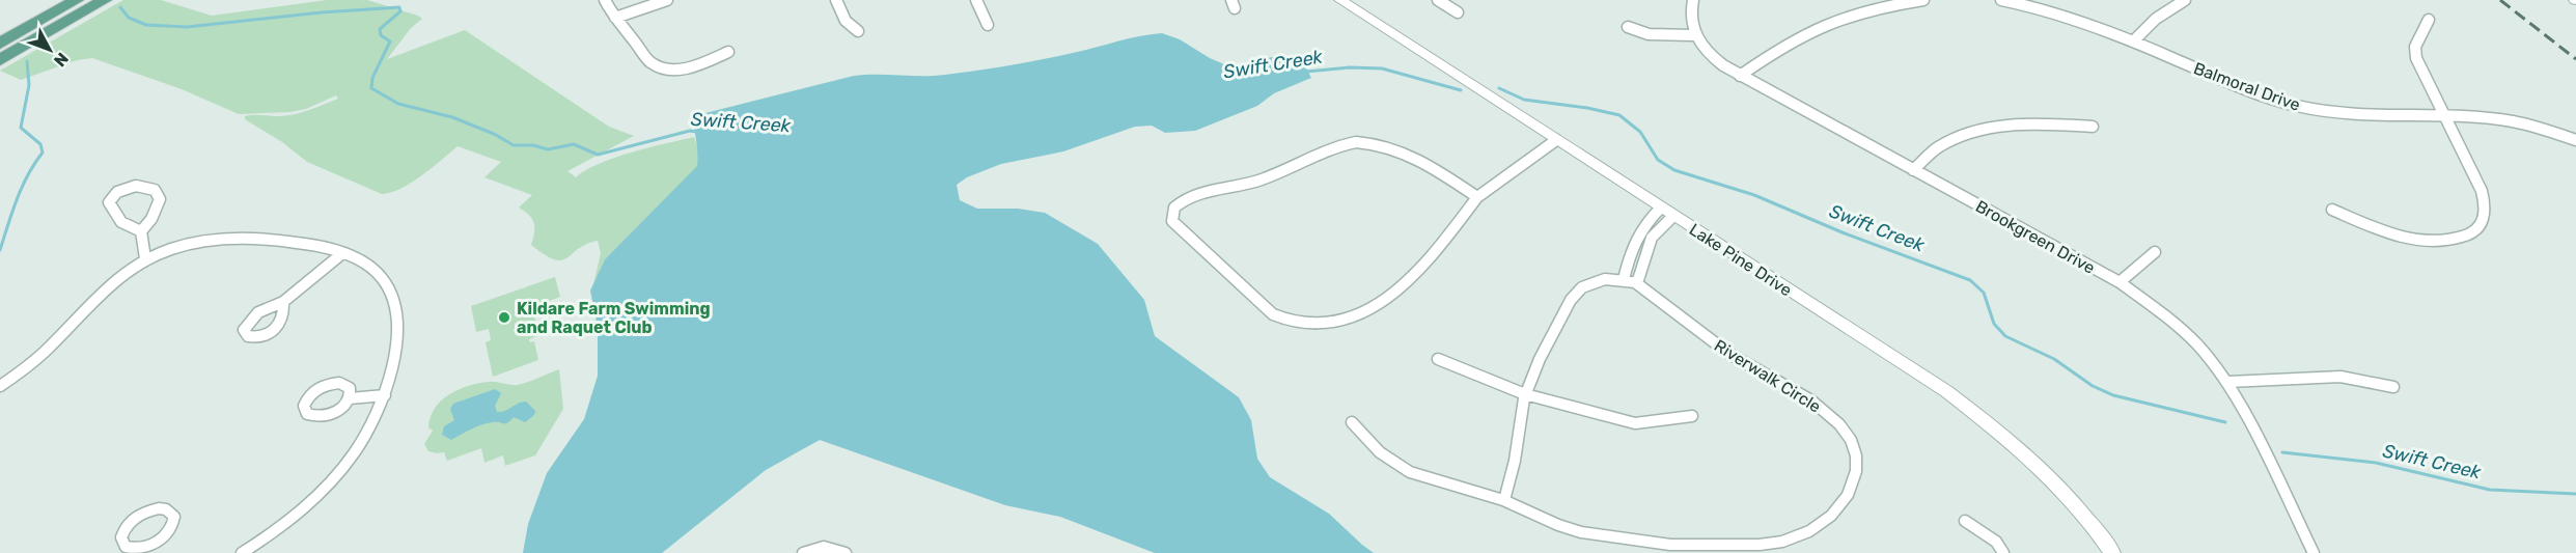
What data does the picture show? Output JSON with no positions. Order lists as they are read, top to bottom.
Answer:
{
  "streets": {
    "street": [
      "Balmoral Drive",
      "Brookgreen Drive",
      "Lake Pine Drive",
      "Riverwalk Circle"
    ]
  },
  "water": ["Swift Creek"],
  "places": ["Kildare Farm Swimming and Raquet Club"],
  "north": "bottom right"
}
